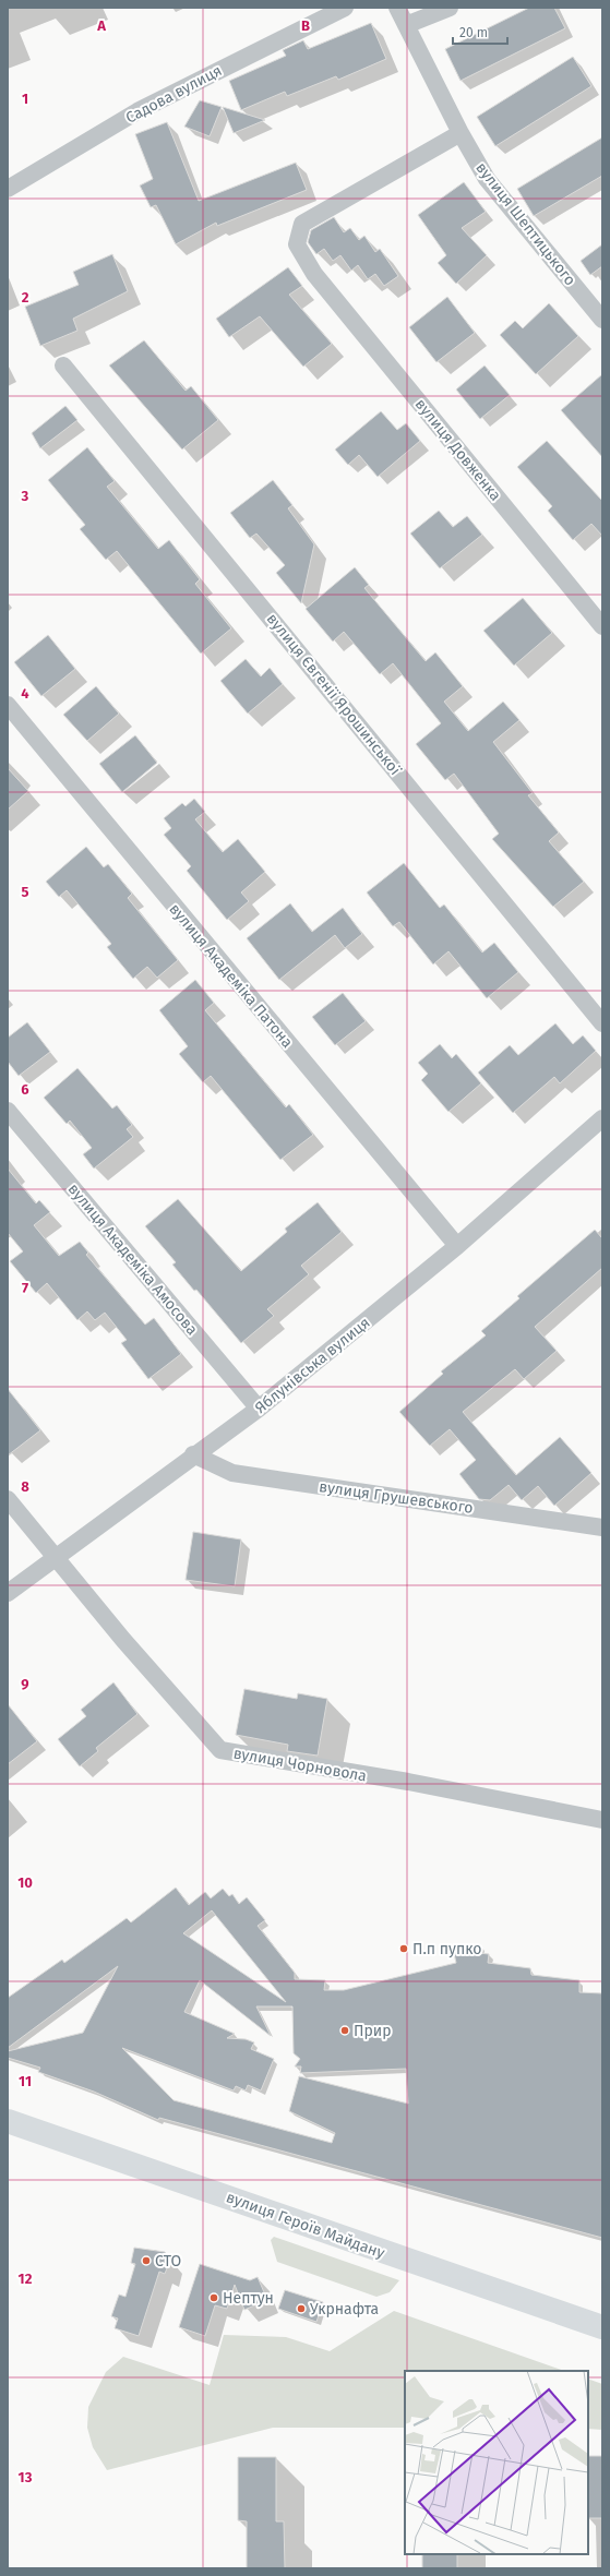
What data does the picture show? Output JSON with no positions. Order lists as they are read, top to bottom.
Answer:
{
  "streets": {
    "main road": ["вулиця Героїв Майдану"],
    "street": [
      "Садова вулиця",
      "вулиця Шептицького",
      "вулиця Довженка",
      "вулиця Євгенії Ярошинської",
      "вулиця Академіка Патона",
      "вулиця Академіка Амосова",
      "Яблунівська вулиця",
      "вулиця Грушевського",
      "вулиця Чорновола"
    ]
  },
  "crossings": [
    ["вулиця Шептицького", "вулиця Довженка"],
    ["вулиця Академіка Патона", "Яблунівська вулиця"],
    ["вулиця Академіка Амосова", "Яблунівська вулиця"],
    ["Яблунівська вулиця", "вулиця Грушевського"],
    ["Яблунівська вулиця", "вулиця Чорновола"]
  ],
  "places": [
    "П.п пупко",
    "Прир",
    "СТО",
    "Нептун",
    "Укрнафта"
  ],
  "scale_bar": "20 m",
  "grid": {
    "columns": ["A", "B"],
    "rows": [
      "1",
      "2",
      "3",
      "4",
      "5",
      "6",
      "7",
      "8",
      "9",
      "10",
      "11",
      "12",
      "13"
    ]
  }
}
